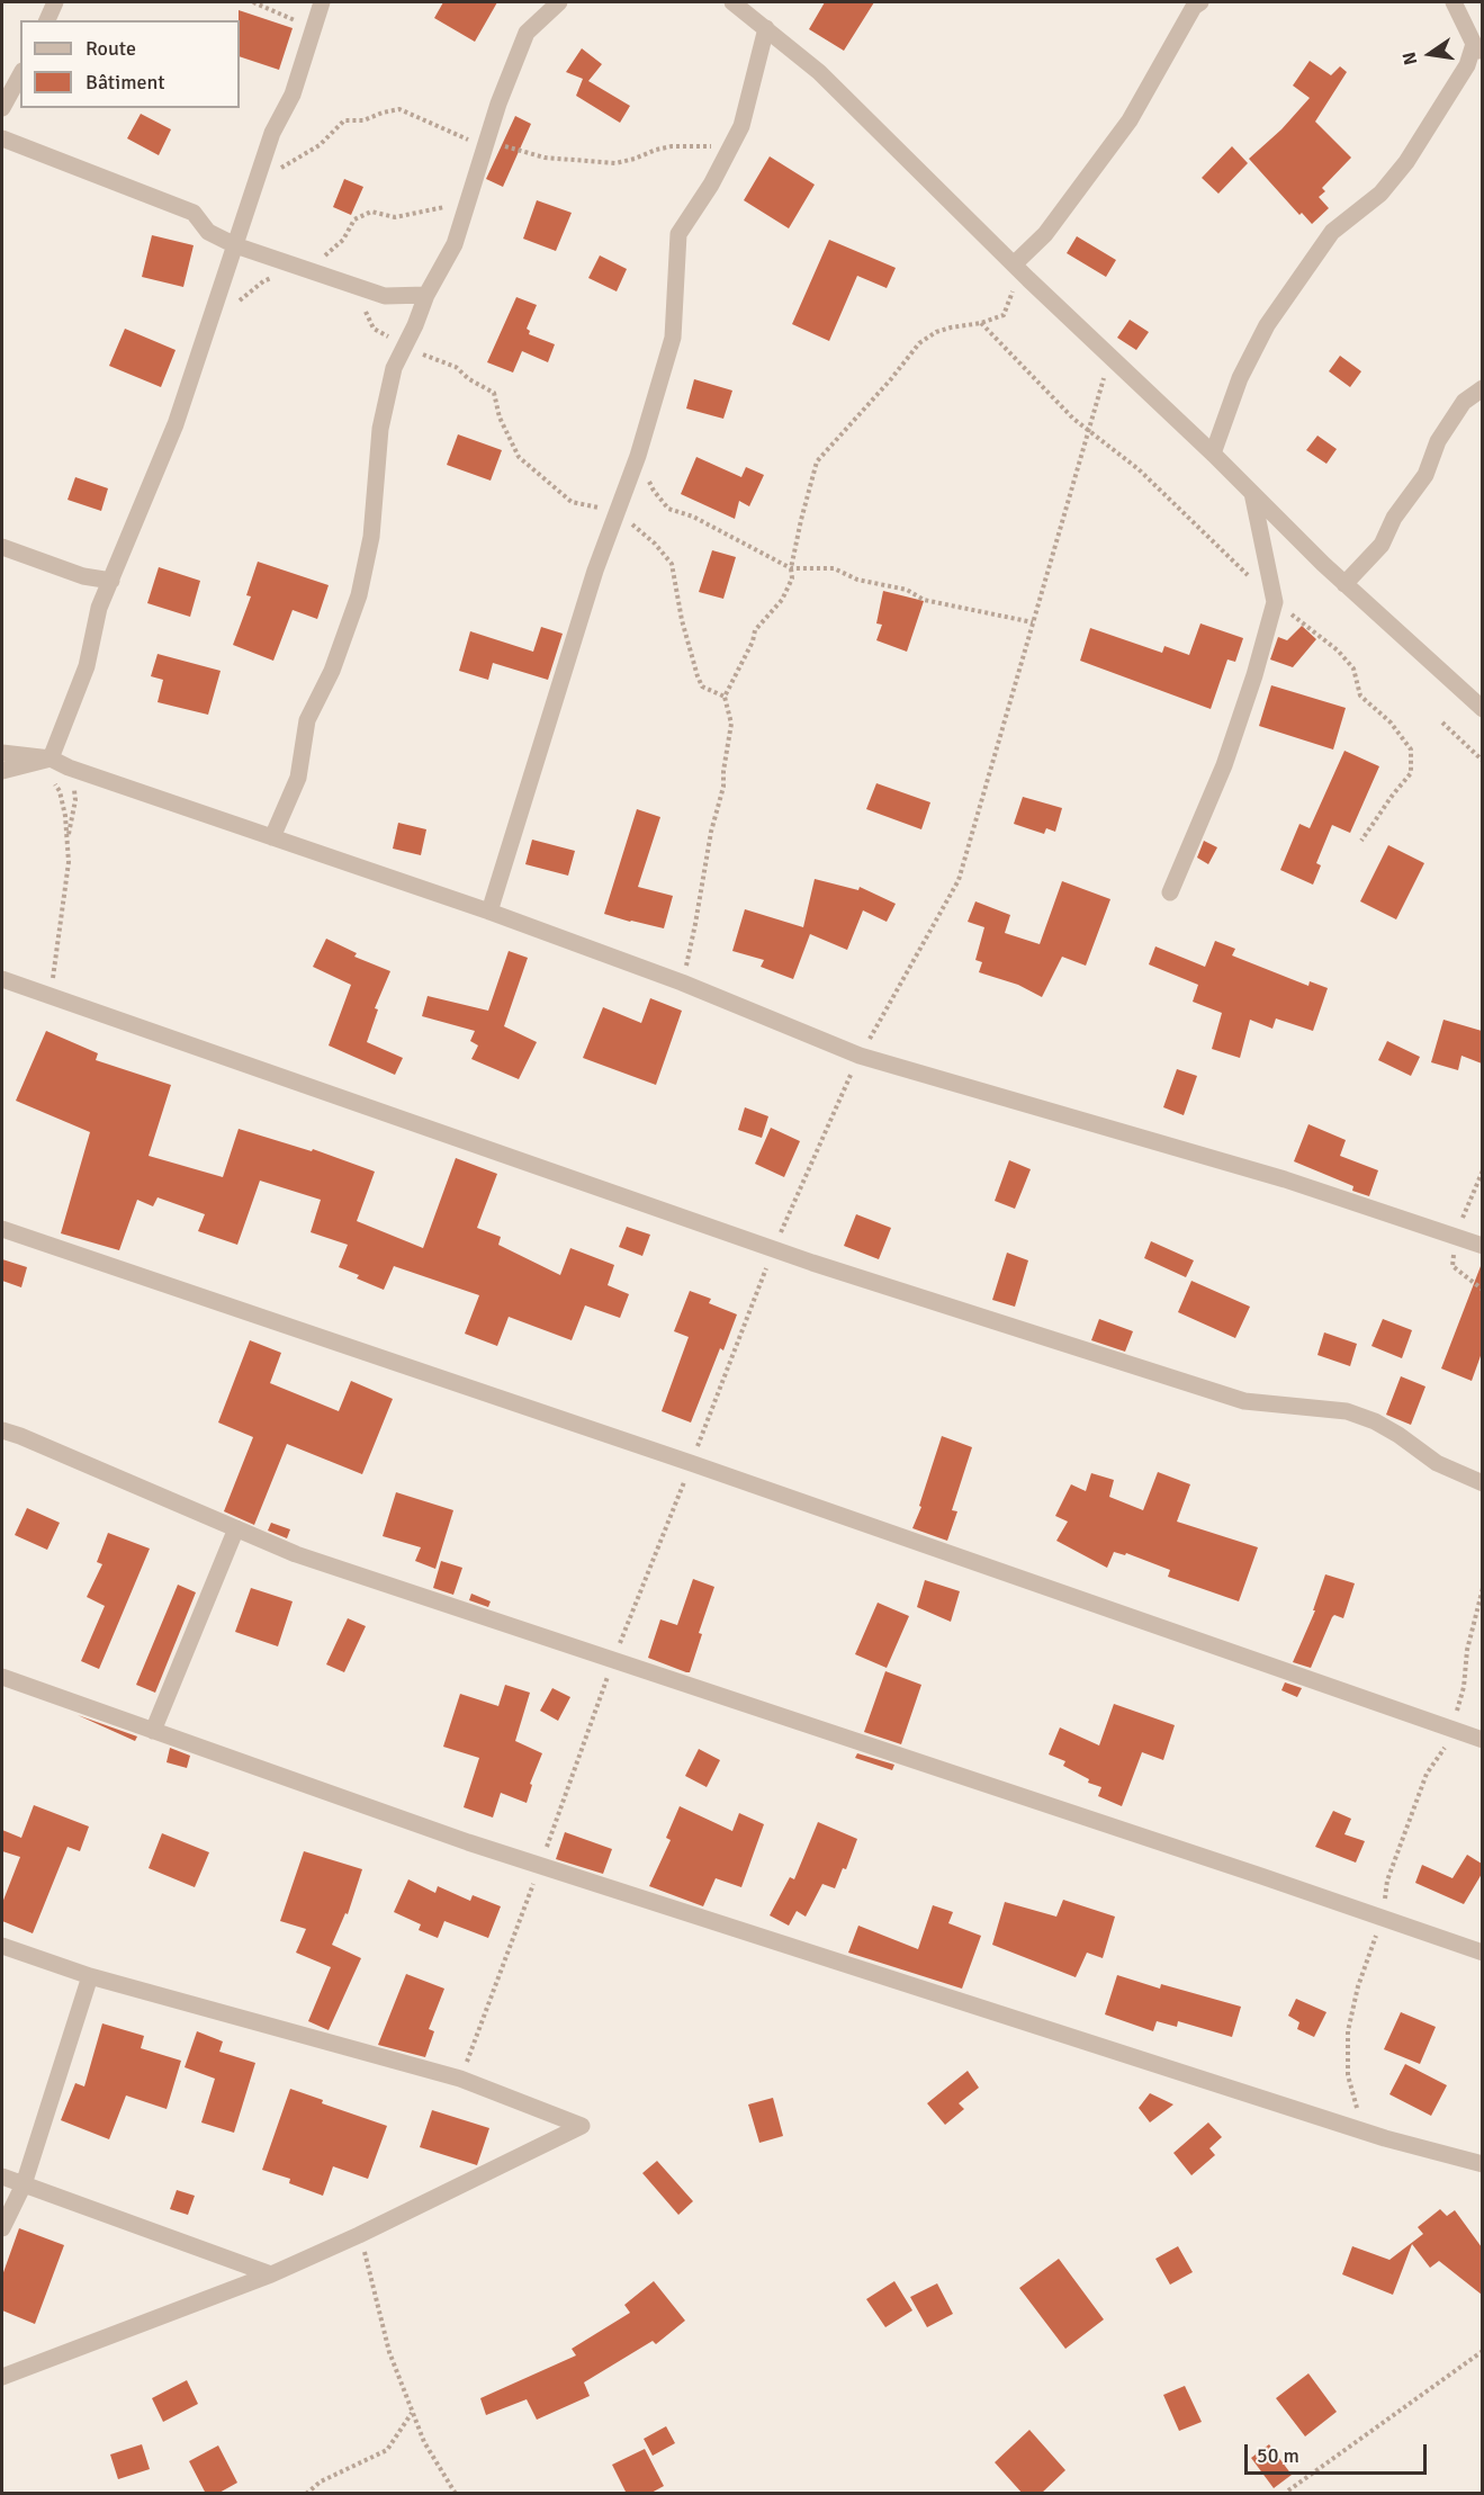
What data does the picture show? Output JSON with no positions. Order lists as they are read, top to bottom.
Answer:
{
  "legend": ["Route", "Bâtiment"],
  "scale_bar": "50 m",
  "north": "left"
}
